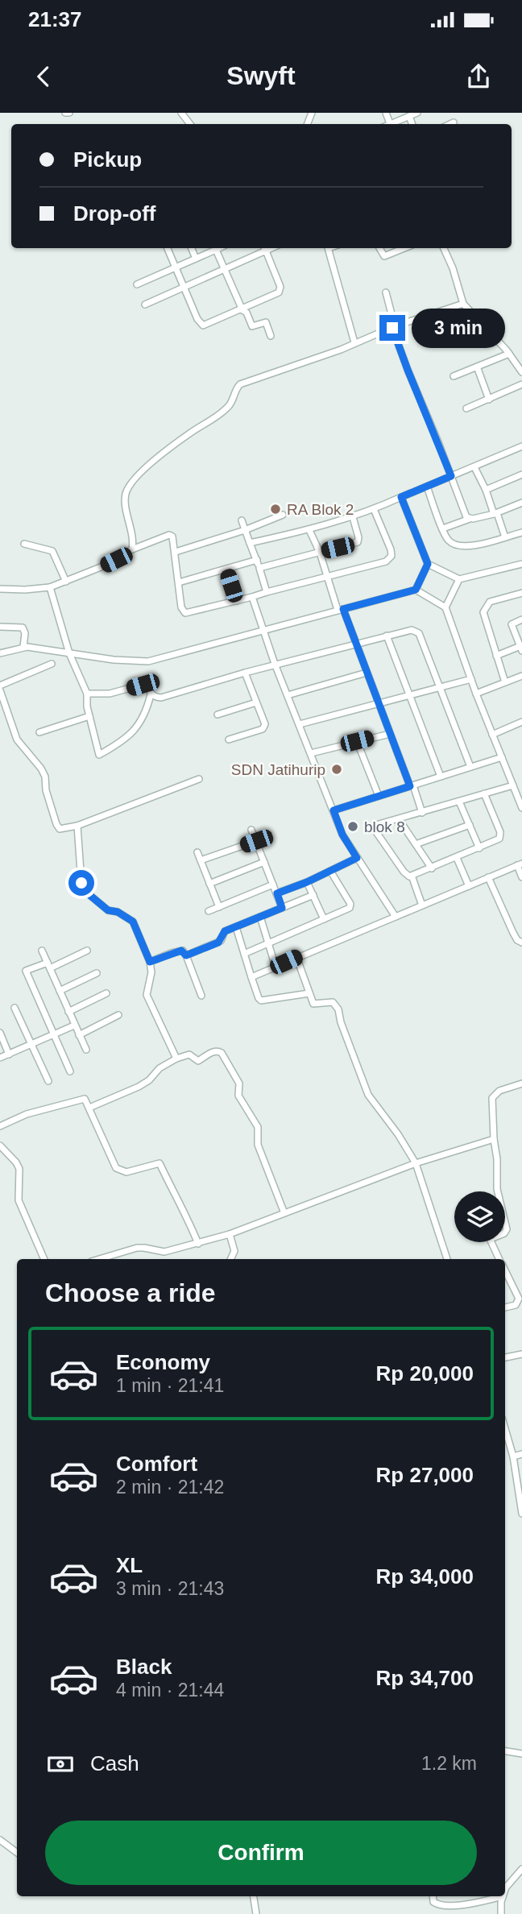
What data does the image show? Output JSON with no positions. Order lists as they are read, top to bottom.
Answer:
{
  "places": ["RA Blok 2", "SDN Jatihurip", "blok 8"],
  "page": {
    "status": "21:37",
    "header": "Swyft",
    "banner": ["Pickup", "Drop-off"],
    "bubble": "3 min",
    "heading": "Choose a ride",
    "list": [
      {
        "name": "Economy",
        "note": "1 min · 21:41",
        "value": "Rp 20,000"
      },
      {
        "name": "Comfort",
        "note": "2 min · 21:42",
        "value": "Rp 27,000"
      },
      {
        "name": "XL",
        "note": "3 min · 21:43",
        "value": "Rp 34,000"
      },
      {
        "name": "Black",
        "note": "4 min · 21:44",
        "value": "Rp 34,700"
      }
    ],
    "pay": ["Cash", "1.2 km"],
    "buttons": "Confirm"
  }
}
